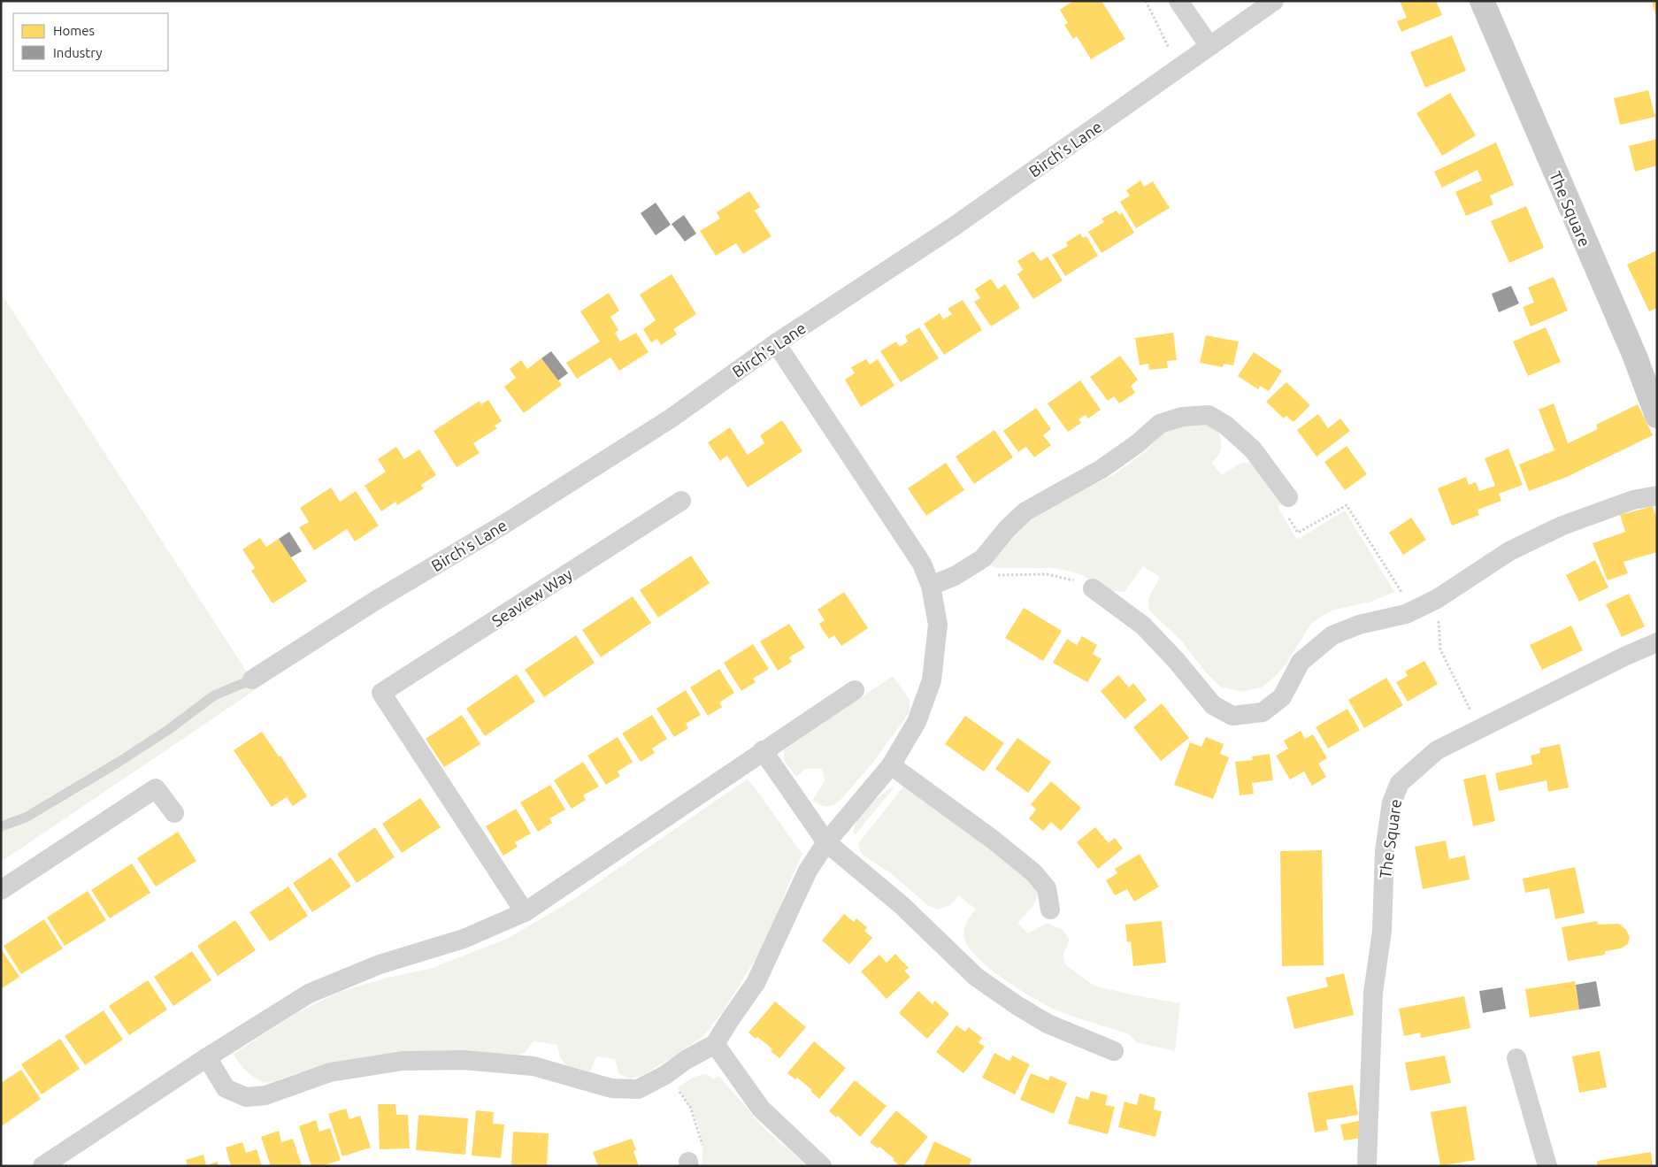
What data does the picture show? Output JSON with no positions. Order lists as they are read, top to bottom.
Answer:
{
  "streets": {
    "main road": ["The Square"],
    "street": ["Birch's Lane", "Seaview Way"]
  },
  "legend": ["Homes", "Industry"]
}
